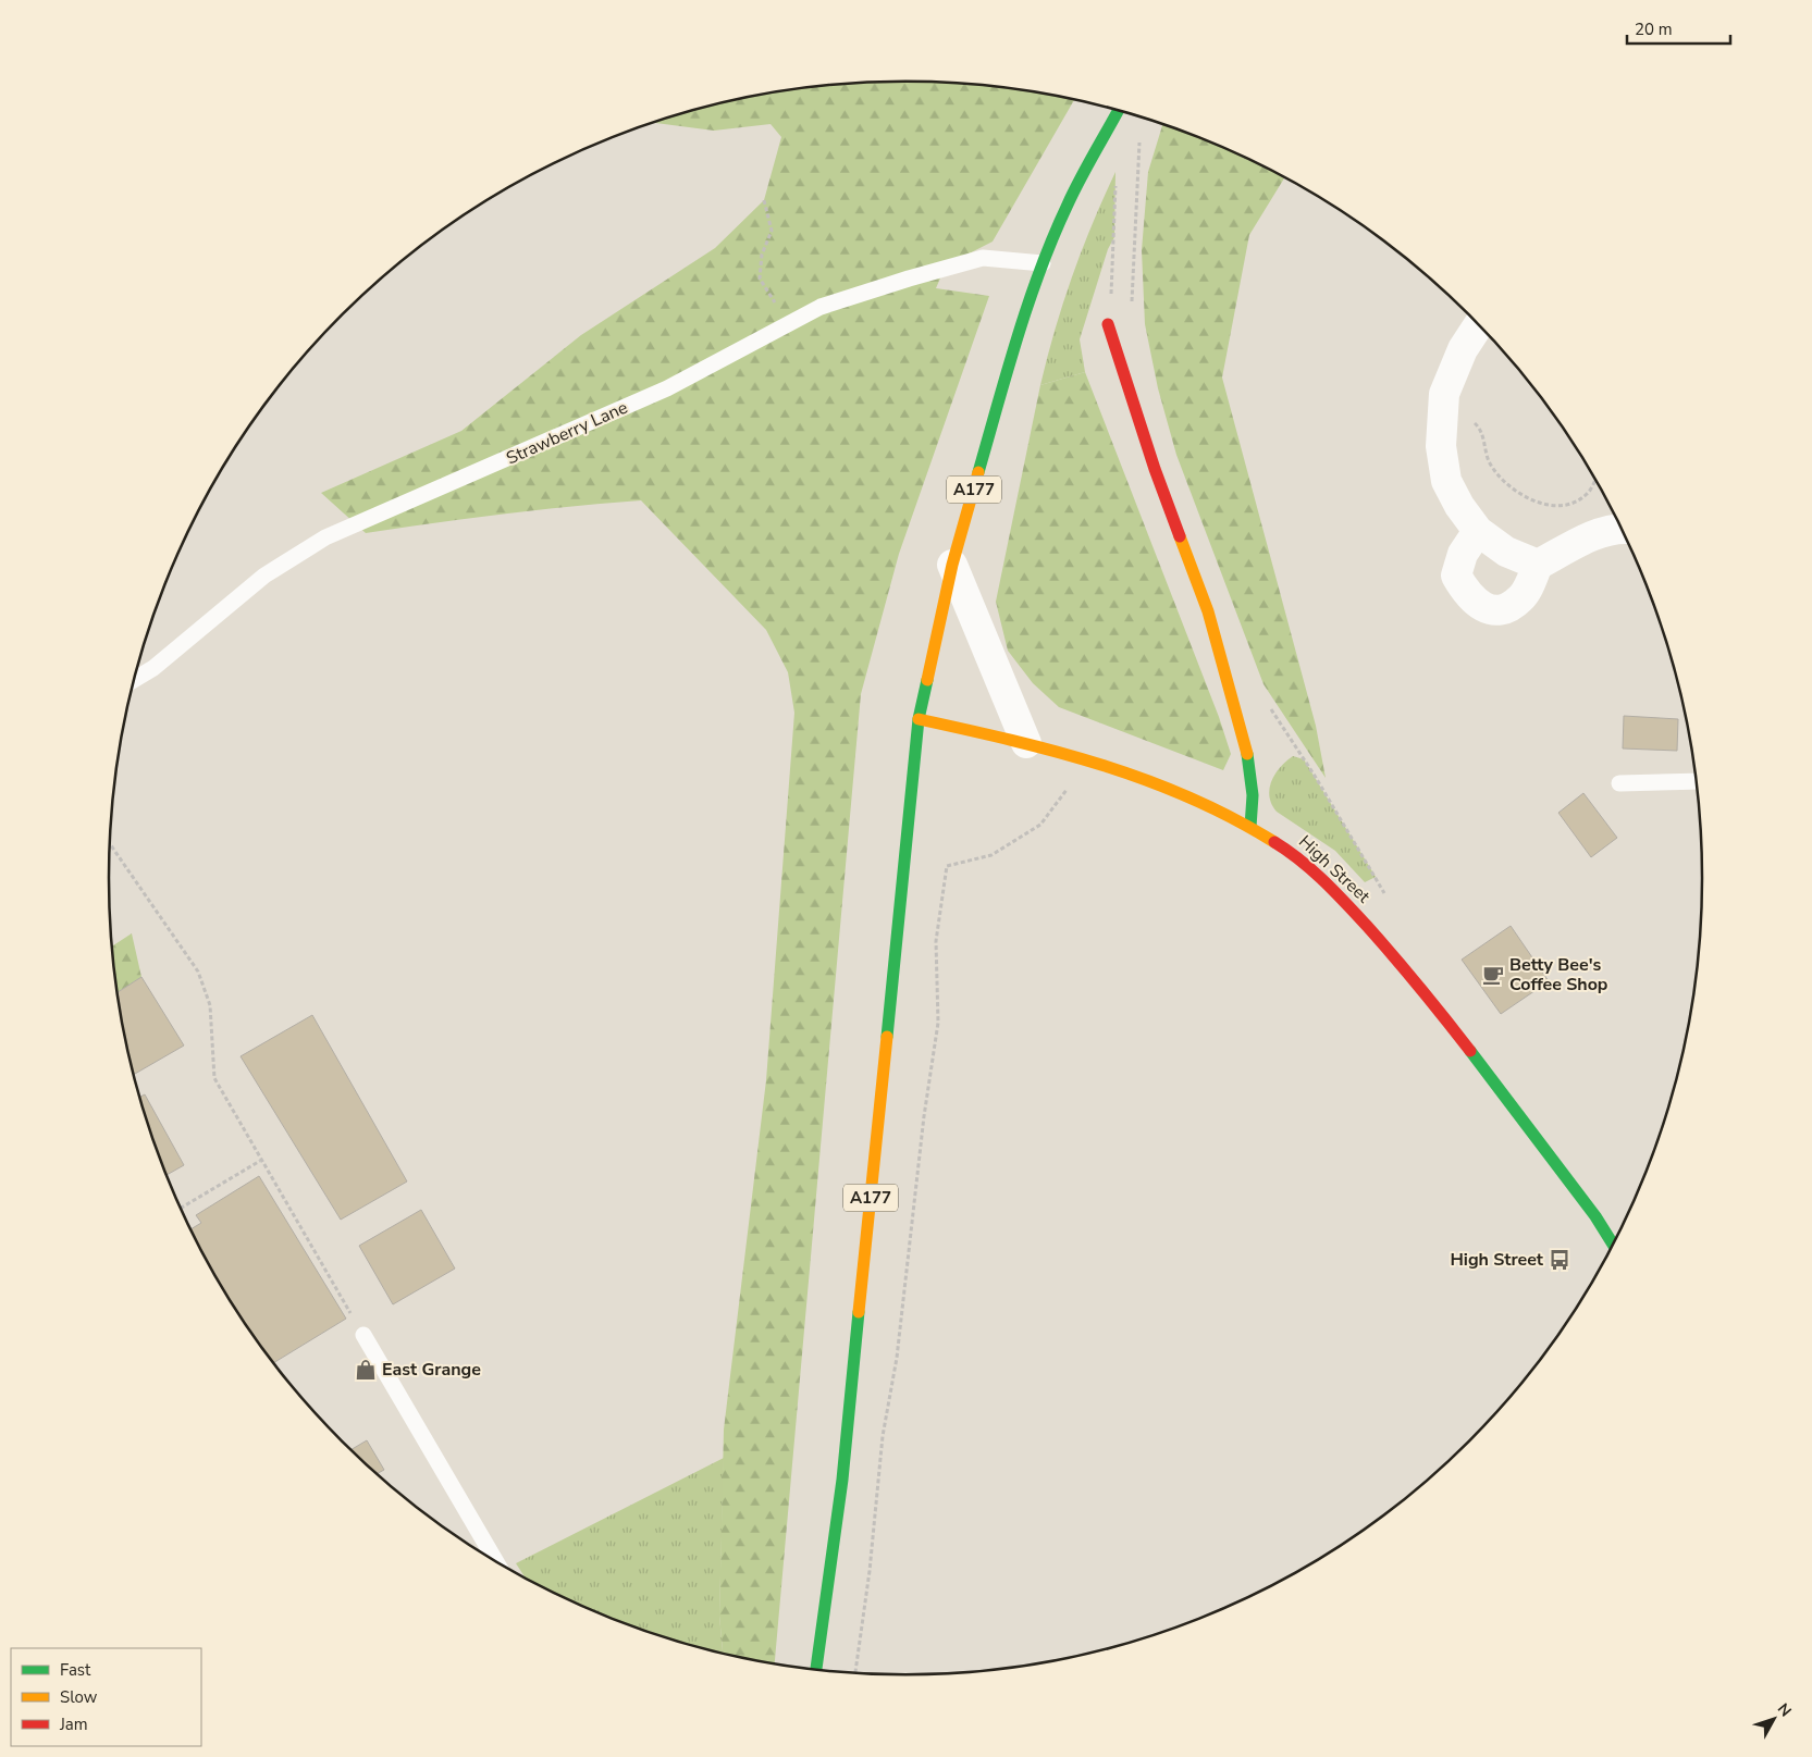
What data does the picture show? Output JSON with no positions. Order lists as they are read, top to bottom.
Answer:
{
  "streets": {
    "main road": ["A177", "High Street"],
    "lane": ["Strawberry Lane"]
  },
  "crossings": [
    ["Strawberry Lane", "A177"],
    ["A177", "High Street"]
  ],
  "places": {
    "cafe": ["Betty Bee's Coffee Shop"],
    "bus stop": ["High Street"],
    "shop": ["East Grange"]
  },
  "legend": ["Fast", "Slow", "Jam"],
  "scale_bar": "20 m",
  "north": "top right"
}
